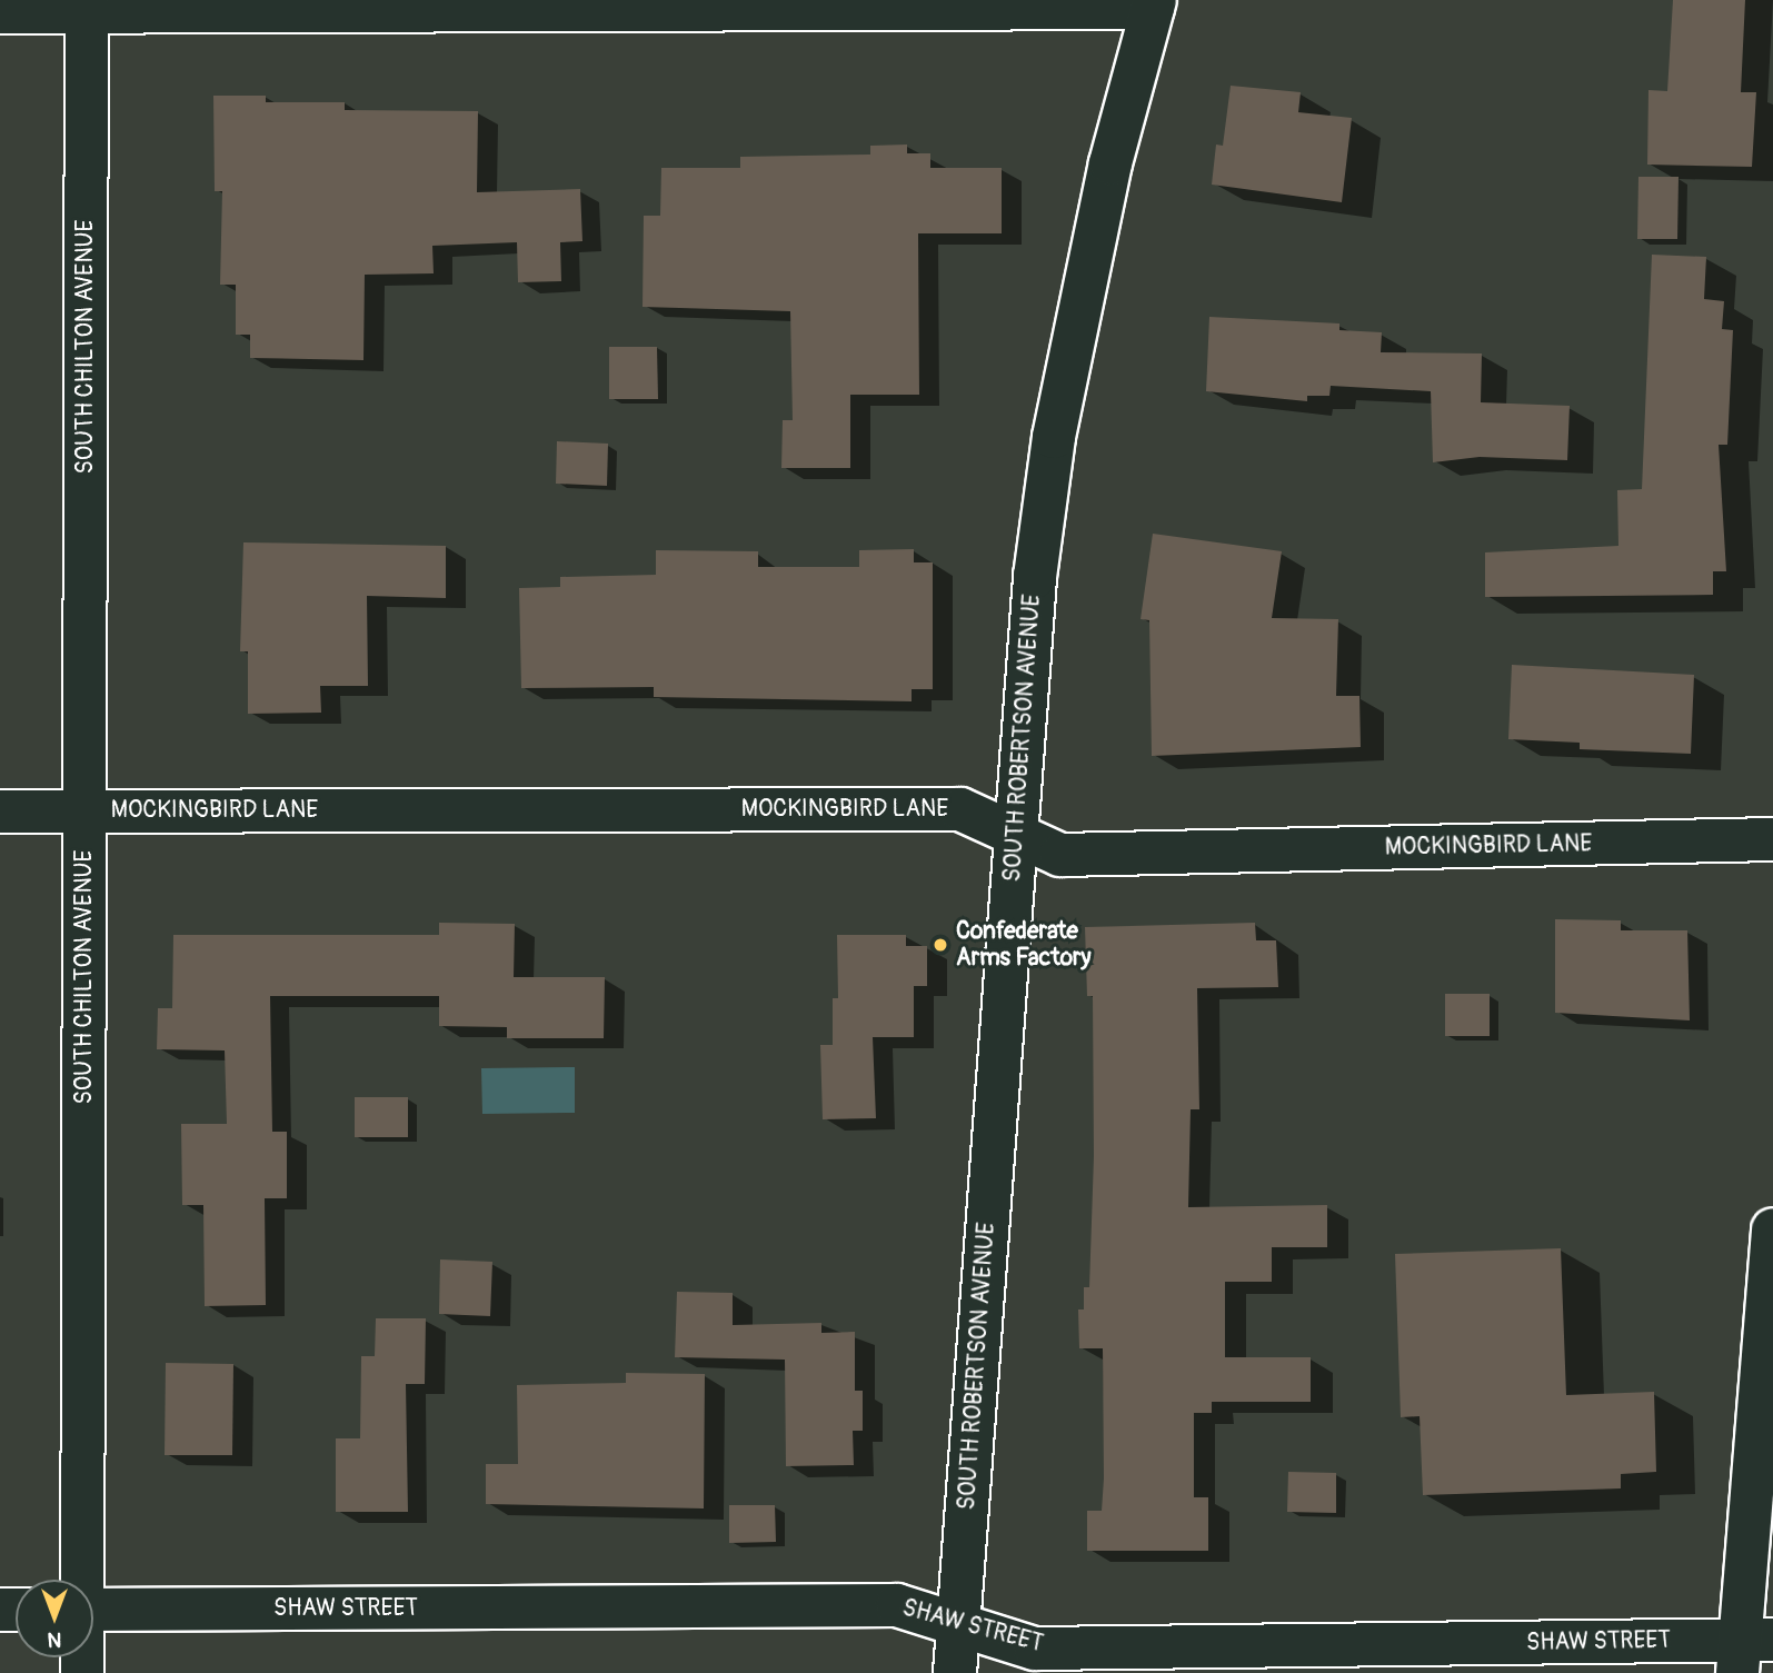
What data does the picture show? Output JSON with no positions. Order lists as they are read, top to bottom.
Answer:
{
  "streets": {
    "street": [
      "SOUTH CHILTON AVENUE",
      "SOUTH ROBERTSON AVENUE",
      "MOCKINGBIRD LANE",
      "SHAW STREET"
    ]
  },
  "crossings": [
    ["SOUTH CHILTON AVENUE", "MOCKINGBIRD LANE"],
    ["SOUTH ROBERTSON AVENUE", "MOCKINGBIRD LANE"],
    ["SOUTH ROBERTSON AVENUE", "SHAW STREET"]
  ],
  "places": ["Confederate Arms Factory"],
  "north": "bottom"
}
